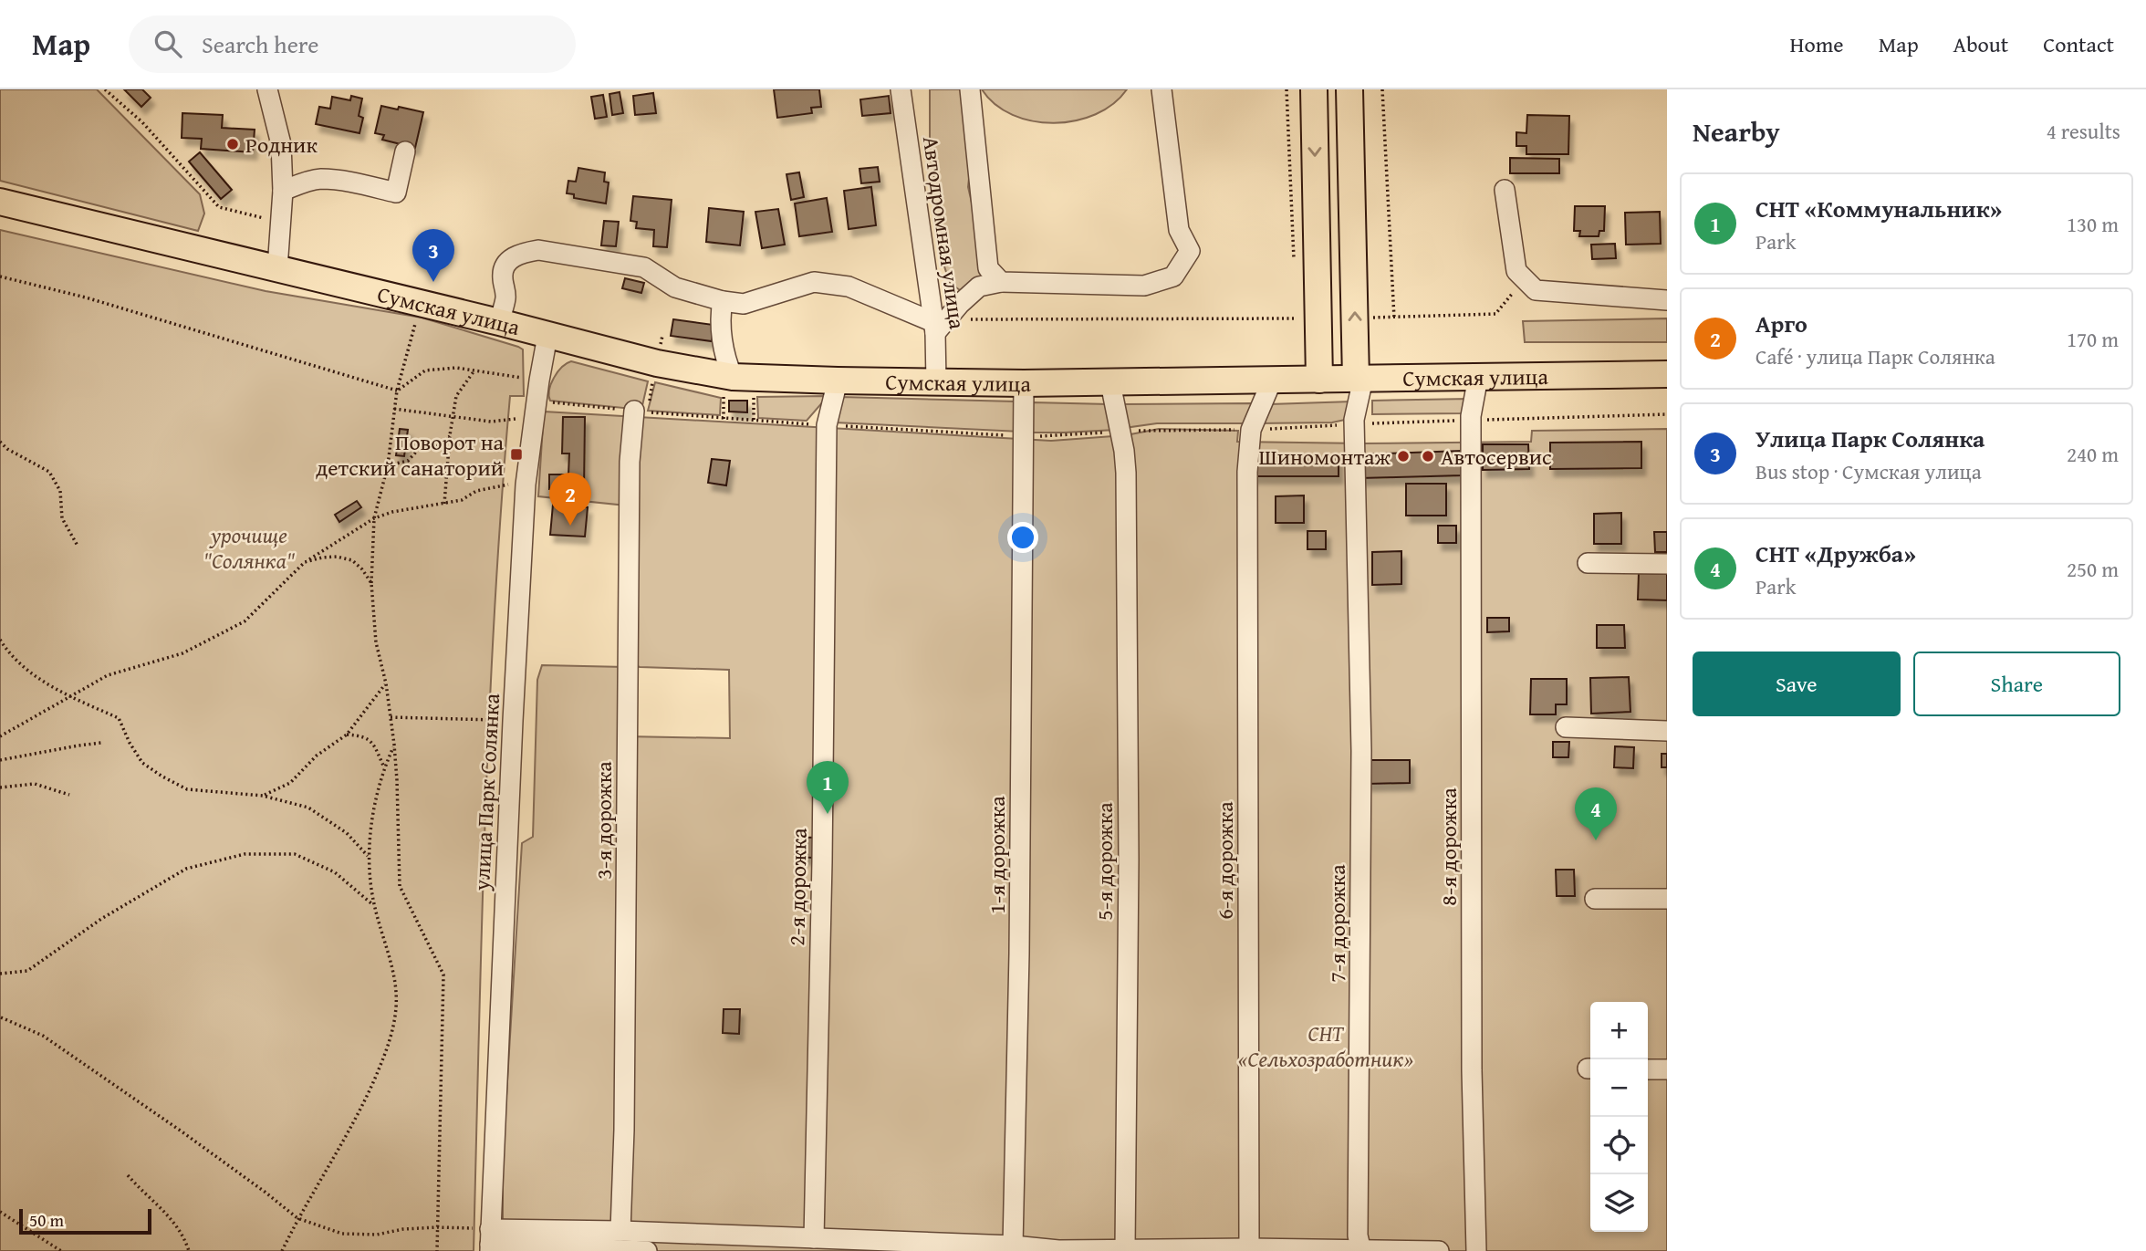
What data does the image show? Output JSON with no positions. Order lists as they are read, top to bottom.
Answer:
{
  "streets": {
    "main road": ["Сумская улица"],
    "street": [
      "Автодромная улица",
      "улица Парк Солянка",
      "3-я дорожка",
      "8-я дорожка",
      "1-я дорожка",
      "6-я дорожка",
      "5-я дорожка",
      "2-я дорожка",
      "7-я дорожка"
    ]
  },
  "crossings": [
    ["Автодромная улица", "Сумская улица"],
    ["Сумская улица", "улица Парк Солянка"],
    ["Сумская улица", "8-я дорожка"],
    ["Сумская улица", "1-я дорожка"],
    ["Сумская улица", "6-я дорожка"],
    ["Сумская улица", "5-я дорожка"],
    ["Сумская улица", "2-я дорожка"],
    ["Сумская улица", "7-я дорожка"]
  ],
  "parks": ["урочище \"Солянка\"", "СНТ «Сельхозработник»"],
  "places": {
    "other": ["Родник", "Шиномонтаж", "Автосервис"],
    "transit": ["Поворот на детский санаторий"]
  },
  "scale_bar": "50 m",
  "page": {
    "header": "Map",
    "search": "Search here",
    "nav": [
      "Home",
      "Map",
      "About",
      "Contact"
    ],
    "heading": ["Nearby", "4 results"],
    "list": [
      {
        "mark": "1",
        "name": "СНТ «Коммунальник»",
        "note": "Park",
        "value": "130 m"
      },
      {
        "mark": "2",
        "name": "Арго",
        "note": "Café · улица Парк Солянка",
        "value": "170 m"
      },
      {
        "mark": "3",
        "name": "Улица Парк Солянка",
        "note": "Bus stop · Сумская улица",
        "value": "240 m"
      },
      {
        "mark": "4",
        "name": "СНТ «Дружба»",
        "note": "Park",
        "value": "250 m"
      }
    ],
    "pins": [
      "3",
      "2",
      "1",
      "4"
    ],
    "buttons": ["Save", "Share"],
    "map_buttons": ["+", "−"],
    "scale": "50 m"
  }
}
